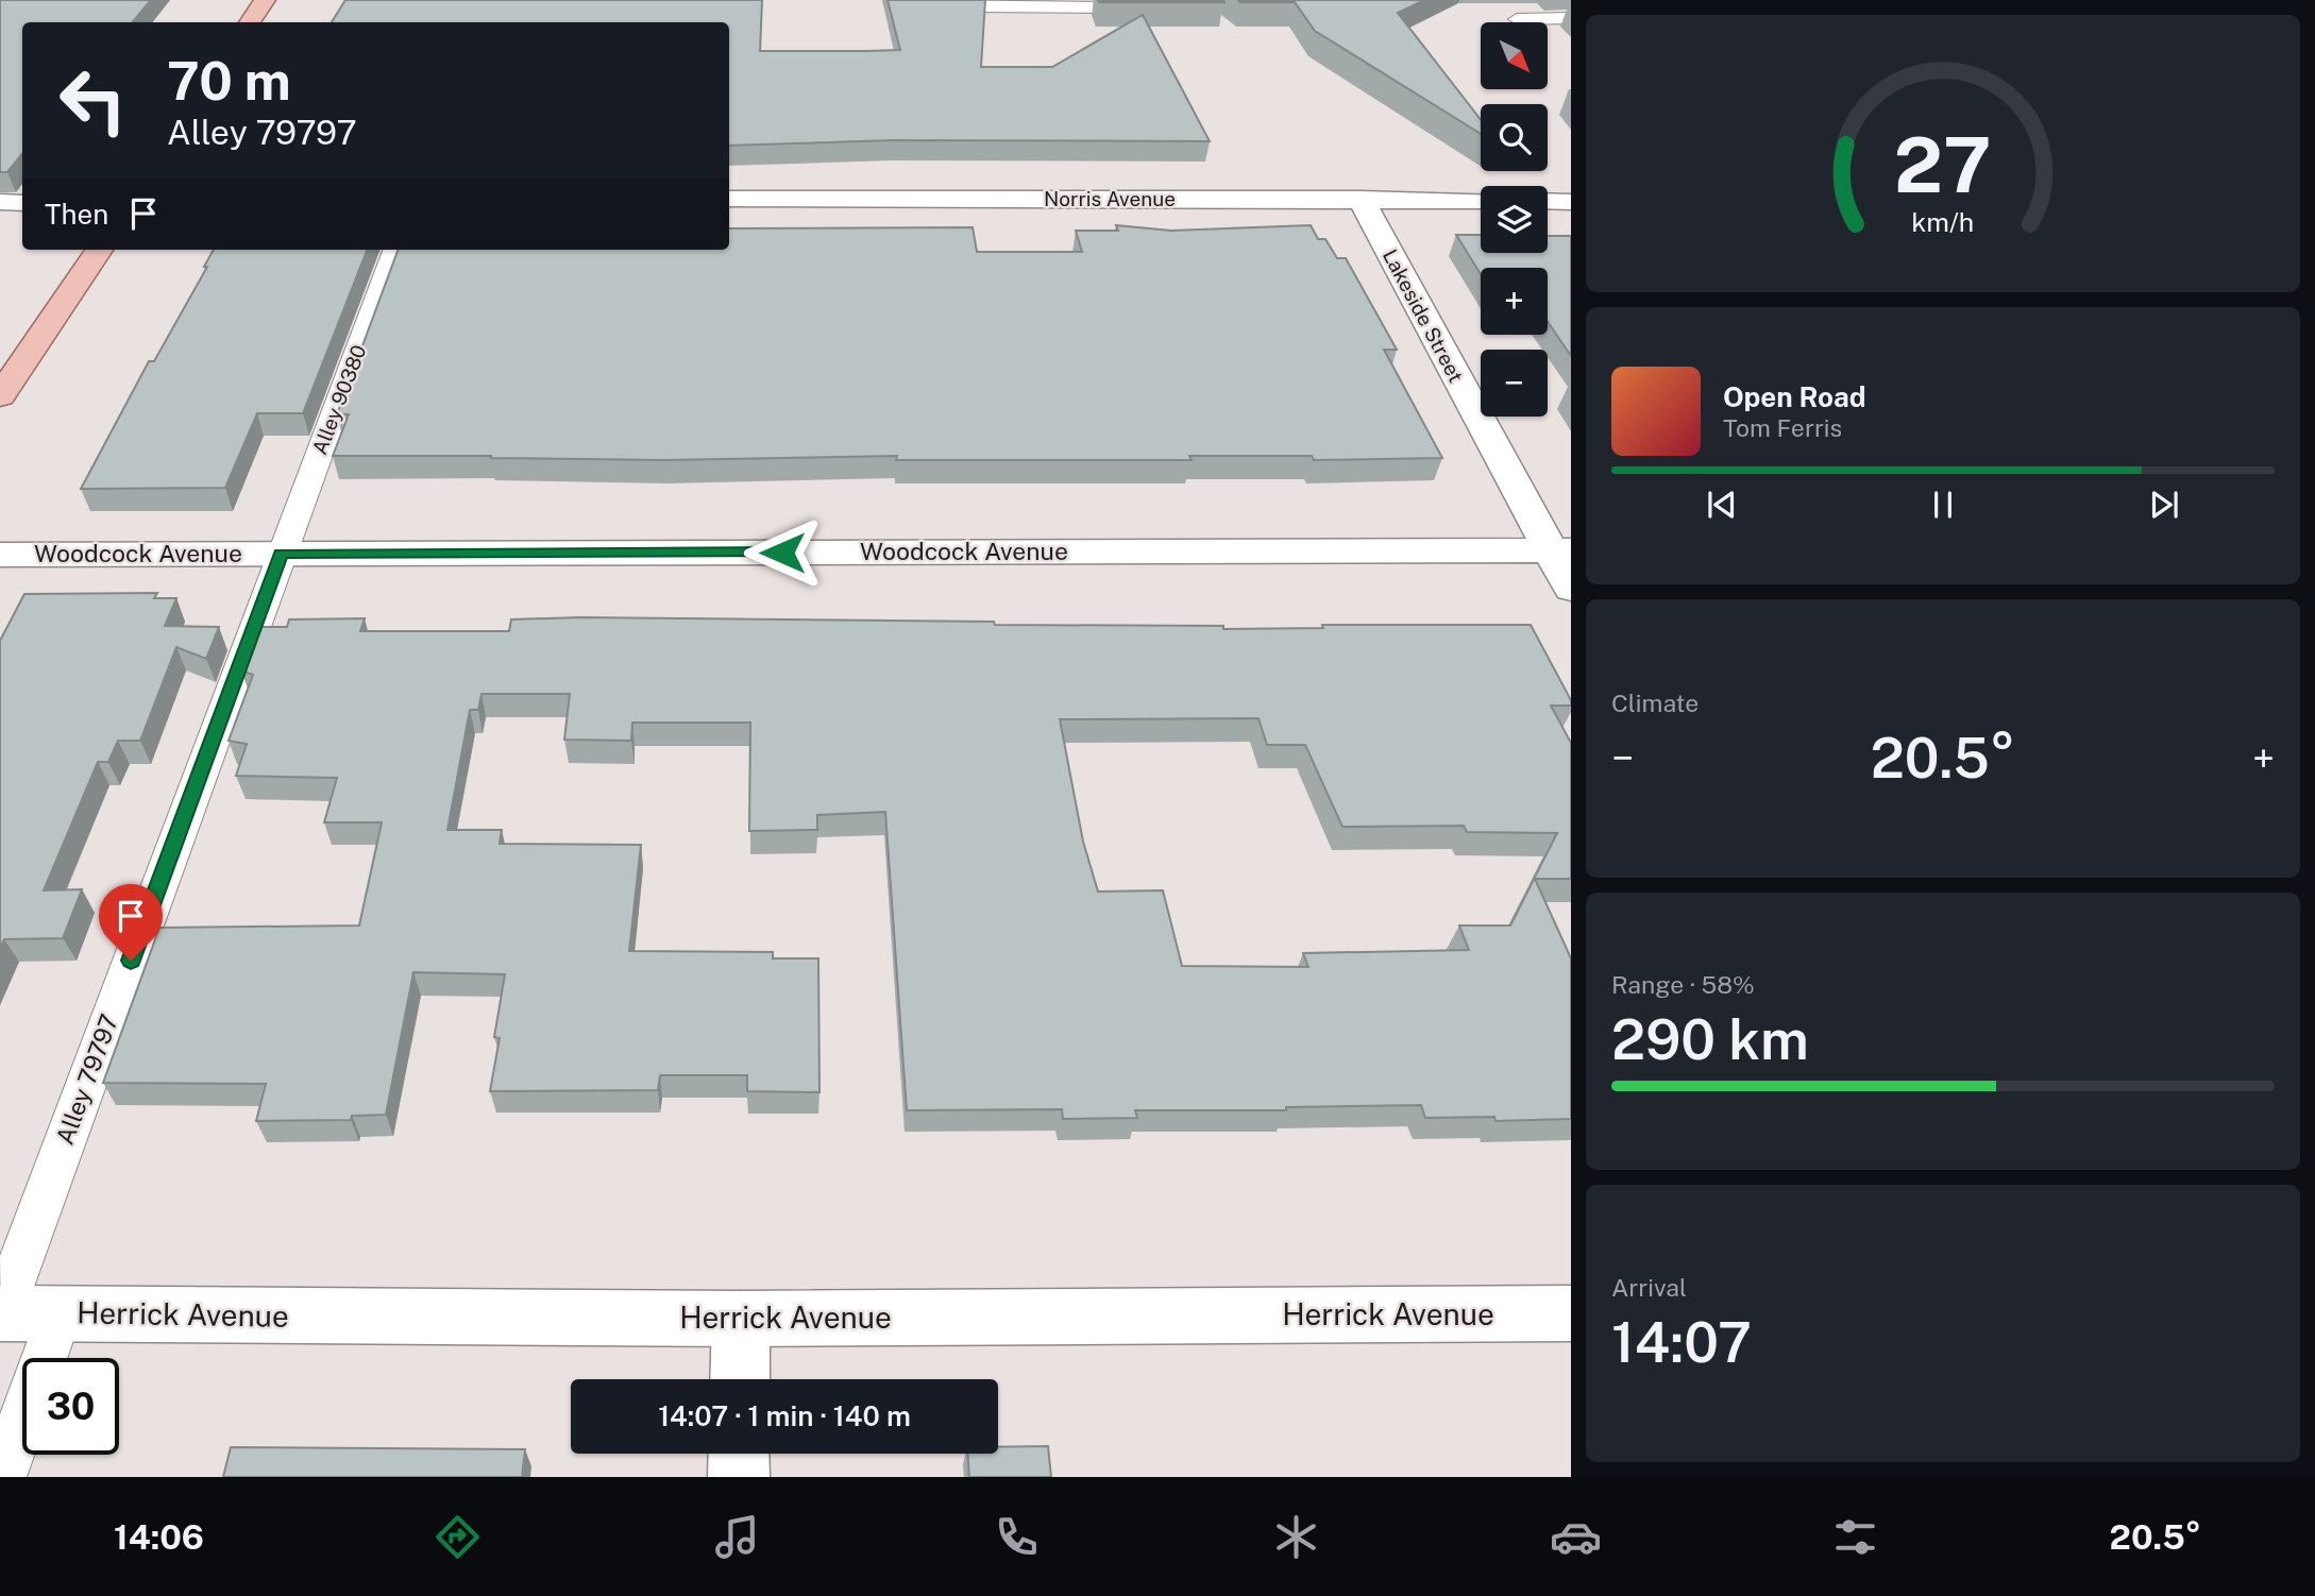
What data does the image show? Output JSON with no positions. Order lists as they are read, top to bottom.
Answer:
{
  "streets": {
    "street": [
      "Norris Avenue",
      "Lakeside Street",
      "Woodcock Avenue",
      "Herrick Avenue"
    ],
    "lane": ["Alley 90380", "Alley 79797"]
  },
  "crossings": [
    ["Norris Avenue", "Lakeside Street"],
    ["Lakeside Street", "Woodcock Avenue"],
    ["Alley 90380", "Woodcock Avenue"],
    ["Alley 90380", "Alley 79797"],
    ["Woodcock Avenue", "Alley 79797"],
    ["Alley 79797", "Herrick Avenue"]
  ],
  "north": "bottom right",
  "page": {
    "map_buttons": ["+", "−"],
    "turn": ["70 m", "Alley 79797"],
    "then": "Then",
    "song": ["Open Road", "Tom Ferris"],
    "tile": [
      "Climate",
      ["Range · 58%", "290 km"],
      ["Arrival", "14:07"]
    ],
    "heat": ["−", "20.5°", "+"],
    "limit": "30",
    "trip": "14:07 · 1 min · 140 m",
    "tabs": ["14:06", "20.5°"],
    "gauge": ["27", "km/h"]
  }
}
